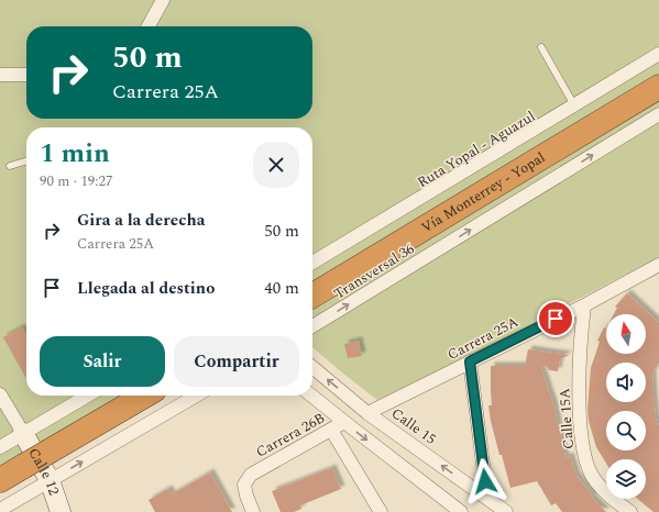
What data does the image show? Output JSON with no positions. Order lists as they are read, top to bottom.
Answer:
{
  "streets": {
    "highway": ["Vía Monterrey - Yopal"],
    "main road": ["Calle 12"],
    "street": [
      "Transversal 36",
      "Carrera 25A",
      "Calle 15A",
      "Calle 15",
      "Carrera 26B"
    ],
    "lane": ["Ruta Yopal - Aguazul"]
  },
  "crossings": [
    ["Carrera 25A", "Calle 15A"],
    ["Carrera 25A", "Calle 15"]
  ],
  "one_way": ["Transversal 36"],
  "north": "top",
  "page": {
    "turn": ["50 m", "Carrera 25A"],
    "heading": ["1 min", "90 m · 19:27"],
    "list": [
      {
        "name": "Gira a la derecha",
        "note": "Carrera 25A",
        "value": "50 m"
      },
      {
        "name": "Llegada al destino",
        "value": "40 m"
      }
    ],
    "buttons": ["Salir", "Compartir"]
  }
}
